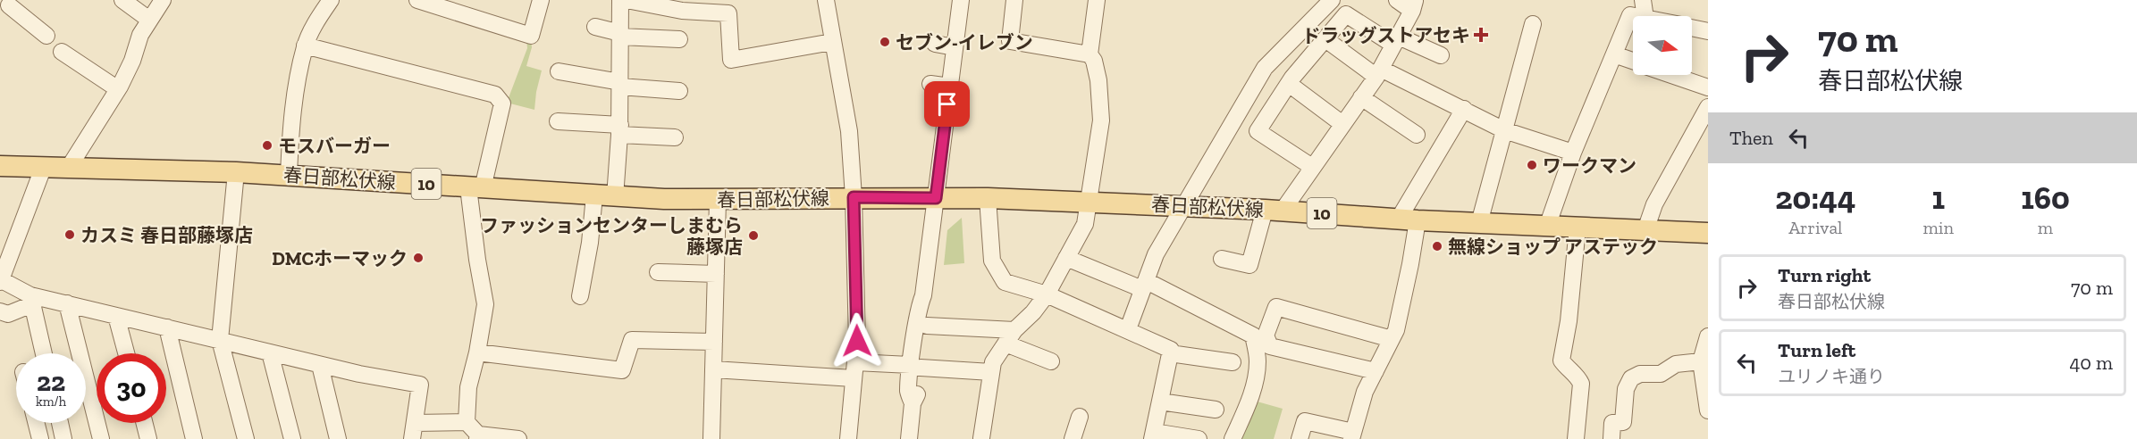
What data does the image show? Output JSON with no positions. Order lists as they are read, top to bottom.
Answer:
{
  "streets": {
    "main road": ["春日部松伏線", "10"]
  },
  "places": {
    "health": ["ドラッグストアセキ"],
    "other": [
      "セブン-イレブン",
      "モスバーガー",
      "ワークマン",
      "カスミ 春日部藤塚店",
      "ファッションセンターしまむら 藤塚店",
      "無線ショップ アステック",
      "DMCホーマック"
    ]
  },
  "north": "right",
  "page": {
    "turn": ["70 m", "春日部松伏線"],
    "then": "Then",
    "eta": [
      "20:44",
      "Arrival",
      "1",
      "min",
      "160",
      "m"
    ],
    "list": [
      {
        "name": "Turn right",
        "note": "春日部松伏線",
        "value": "70 m"
      },
      {
        "name": "Turn left",
        "note": "ユリノキ通り",
        "value": "40 m"
      }
    ],
    "speed": "22 km/h",
    "limit": "30"
  }
}
